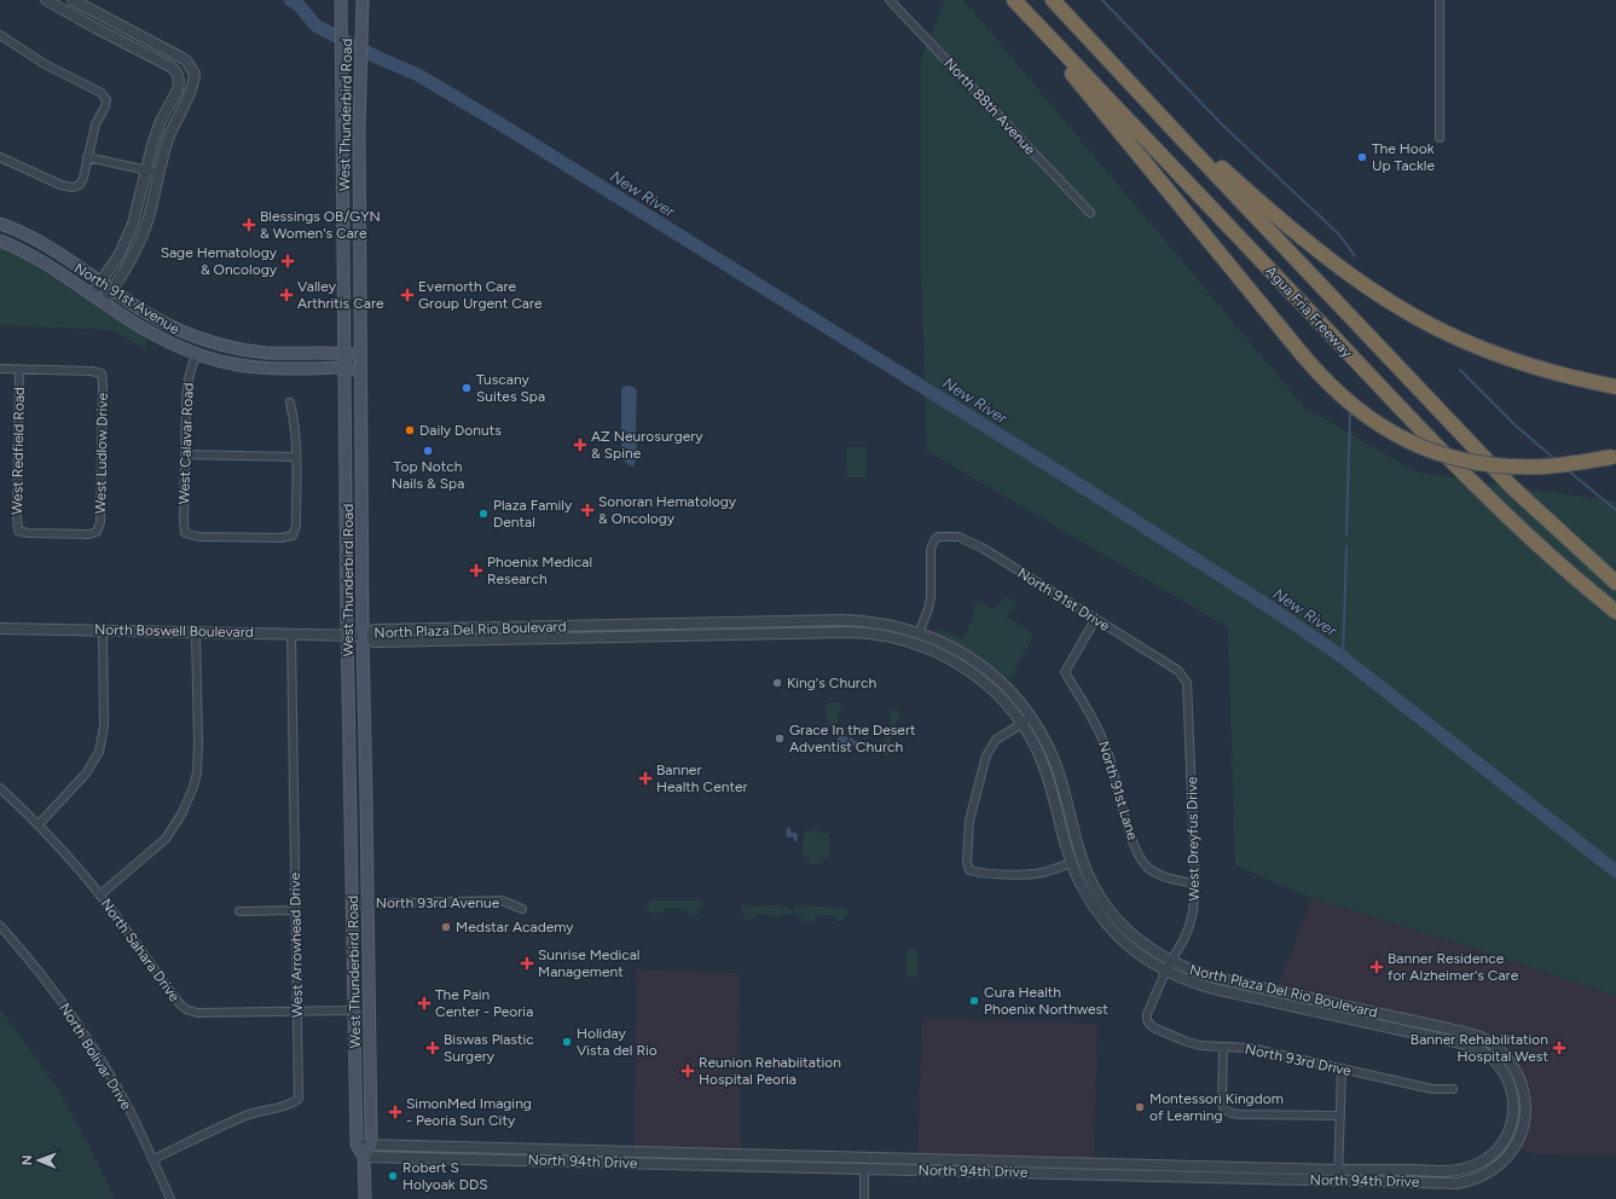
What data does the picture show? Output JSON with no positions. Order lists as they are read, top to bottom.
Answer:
{
  "streets": {
    "highway": ["Agua Fria Freeway"],
    "main road": ["West Thunderbird Road", "North 91st Avenue"],
    "street": [
      "North 88th Avenue",
      "West Calavar Road",
      "West Redfield Road",
      "West Ludlow Drive",
      "North 91st Drive",
      "North Plaza Del Rio Boulevard",
      "North Boswell Boulevard",
      "North 91st Lane",
      "West Dreyfus Drive",
      "North 93rd Avenue",
      "West Arrowhead Drive",
      "North Sahara Drive",
      "North Bolivar Drive",
      "North 93rd Drive",
      "North 94th Drive"
    ]
  },
  "crossings": [
    ["West Thunderbird Road", "North 91st Avenue"],
    ["West Thunderbird Road", "North Plaza Del Rio Boulevard"],
    ["West Thunderbird Road", "North Boswell Boulevard"],
    ["West Thunderbird Road", "North 93rd Avenue"],
    ["West Thunderbird Road", "North Sahara Drive"],
    ["West Thunderbird Road", "North 94th Drive"],
    ["North 91st Avenue", "West Calavar Road"],
    ["West Redfield Road", "West Ludlow Drive"],
    ["North 91st Drive", "North Plaza Del Rio Boulevard"],
    ["North 91st Drive", "North 91st Lane"],
    ["North 91st Drive", "West Dreyfus Drive"],
    ["North Plaza Del Rio Boulevard", "North Boswell Boulevard"],
    ["North Plaza Del Rio Boulevard", "West Dreyfus Drive"],
    ["North Plaza Del Rio Boulevard", "North 94th Drive"],
    ["North Boswell Boulevard", "West Arrowhead Drive"],
    ["North 91st Lane", "West Dreyfus Drive"],
    ["West Dreyfus Drive", "North 93rd Drive"],
    ["West Arrowhead Drive", "North Sahara Drive"],
    ["West Arrowhead Drive", "North Bolivar Drive"]
  ],
  "water": ["New River"],
  "places": {
    "other": [
      "The Hook Up Tackle",
      "Tuscany Suites Spa",
      "Daily Donuts",
      "Top Notch Nails & Spa",
      "Plaza Family Dental",
      "King's Church",
      "Grace In the Desert Adventist Church",
      "Medstar Academy",
      "Cura Health Phoenix Northwest",
      "Holiday Vista del Rio",
      "Montessori Kingdom of Learning",
      "Robert S Holyoak DDS"
    ],
    "health": [
      "Blessings OB/GYN & Women's Care",
      "Sage Hematology & Oncology",
      "Valley Arthritis Care",
      "Evernorth Care Group Urgent Care",
      "AZ Neurosurgery & Spine",
      "Sonoran Hematology & Oncology",
      "Phoenix Medical Research",
      "Banner Health Center",
      "Sunrise Medical Management",
      "Banner Residence for Alzheimer's Care",
      "The Pain Center - Peoria",
      "Biswas Plastic Surgery",
      "Banner Rehabilitation Hospital West",
      "Reunion Rehabiitation Hospital Peoria",
      "SimonMed Imaging - Peoria Sun City"
    ]
  },
  "north": "left"
}
